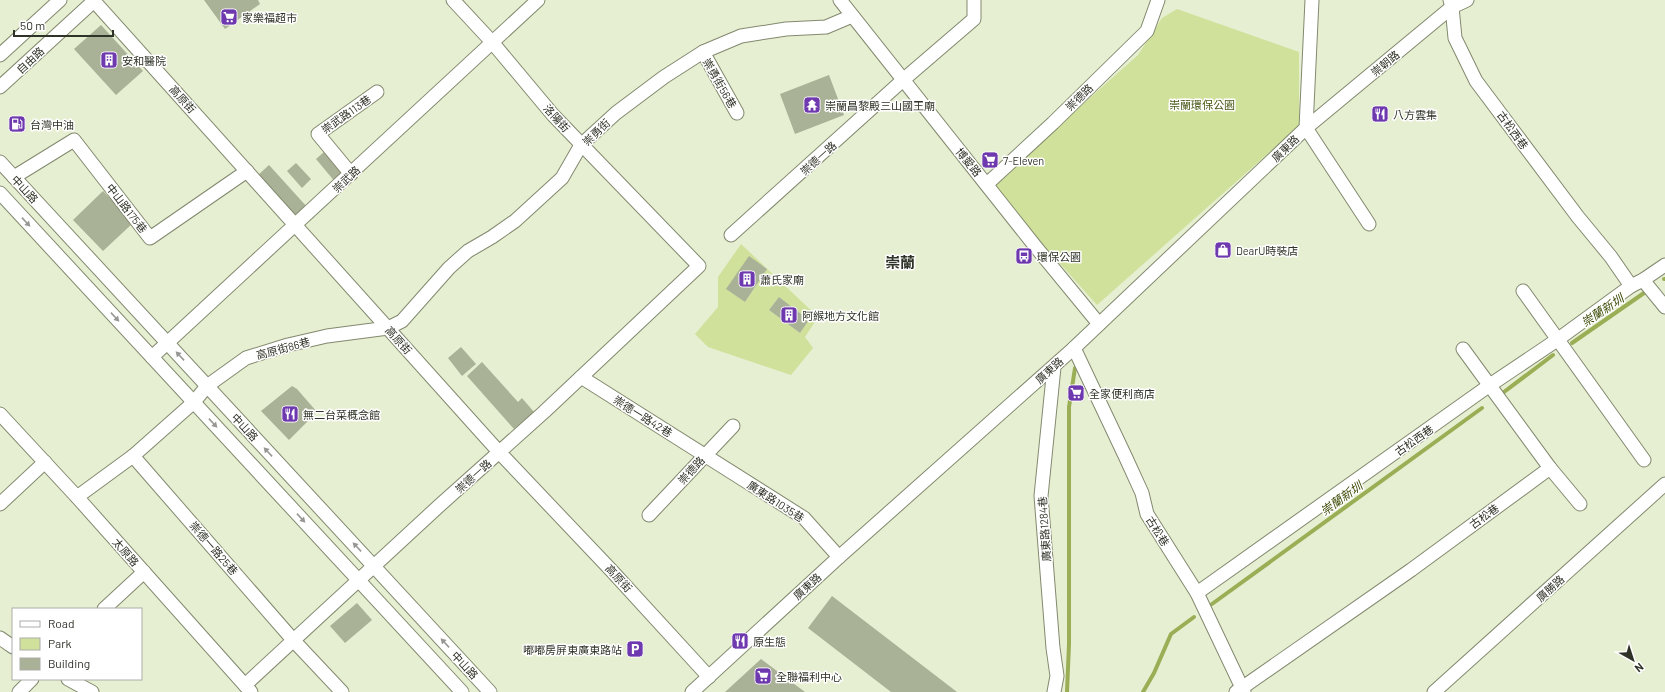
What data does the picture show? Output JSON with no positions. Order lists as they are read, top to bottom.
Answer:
{
  "streets": {
    "street": [
      "自由路",
      "崇朝路",
      "崇勇街56巷",
      "崇德路",
      "高原街",
      "崇武路113巷",
      "洛陽街",
      "古松西巷",
      "崇勇街",
      "廣東路",
      "崇德一路",
      "博愛路",
      "崇武路",
      "中山路",
      "中山路175巷",
      "高原街86巷",
      "崇德一路42巷",
      "廣東路1035巷",
      "古松巷",
      "廣東路1284巷",
      "崇德一路25巷",
      "太原路",
      "廣勝路"
    ]
  },
  "crossings": [
    ["自由路", "高原街"],
    ["崇朝路", "古松西巷"],
    ["崇朝路", "廣東路"],
    ["崇勇街56巷", "崇勇街"],
    ["崇德路", "博愛路"],
    ["崇德路", "崇德一路42巷"],
    ["崇德路", "廣東路1035巷"],
    ["高原街", "崇勇街"],
    ["高原街", "廣東路"],
    ["高原街", "崇德一路"],
    ["高原街", "崇武路"],
    ["高原街", "中山路175巷"],
    ["高原街", "高原街86巷"],
    ["崇武路113巷", "崇武路"],
    ["洛陽街", "崇勇街"],
    ["洛陽街", "崇德一路"],
    ["洛陽街", "崇武路"],
    ["古松西巷", "古松巷"],
    ["崇勇街", "博愛路"],
    ["崇勇街", "高原街86巷"],
    ["廣東路", "博愛路"],
    ["廣東路", "廣東路1035巷"],
    ["廣東路", "古松巷"],
    ["廣東路", "廣東路1284巷"],
    ["崇德一路", "博愛路"],
    ["崇德一路", "中山路"],
    ["崇德一路", "崇德一路42巷"],
    ["崇德一路", "崇德一路25巷"],
    ["崇德一路", "太原路"],
    ["崇武路", "中山路"],
    ["中山路", "中山路175巷"],
    ["中山路", "高原街86巷"],
    ["高原街86巷", "崇德一路25巷"],
    ["高原街86巷", "太原路"],
    ["崇德一路42巷", "廣東路1035巷"]
  ],
  "districts": ["崇蘭"],
  "water": ["崇蘭新圳"],
  "parks": ["崇蘭環保公園"],
  "places": {
    "supermarket": [
      "家樂福超市",
      "7-Eleven",
      "全家便利商店",
      "全聯福利中心"
    ],
    "building": ["安和醫院", "蕭氏家廟", "阿緱地方文化館"],
    "temple": ["崇蘭昌黎殿三山國王廟"],
    "restaurant": ["八方雲集", "無二台菜概念館", "原生態"],
    "fuel station": ["台灣中油"],
    "shop": ["DearU時裝店"],
    "bus stop": ["環保公園"],
    "parking": ["嘟嘟房屏東廣東路站"]
  },
  "legend": ["Road", "Park", "Building"],
  "scale_bar": "50 m",
  "north": "bottom right"
}
